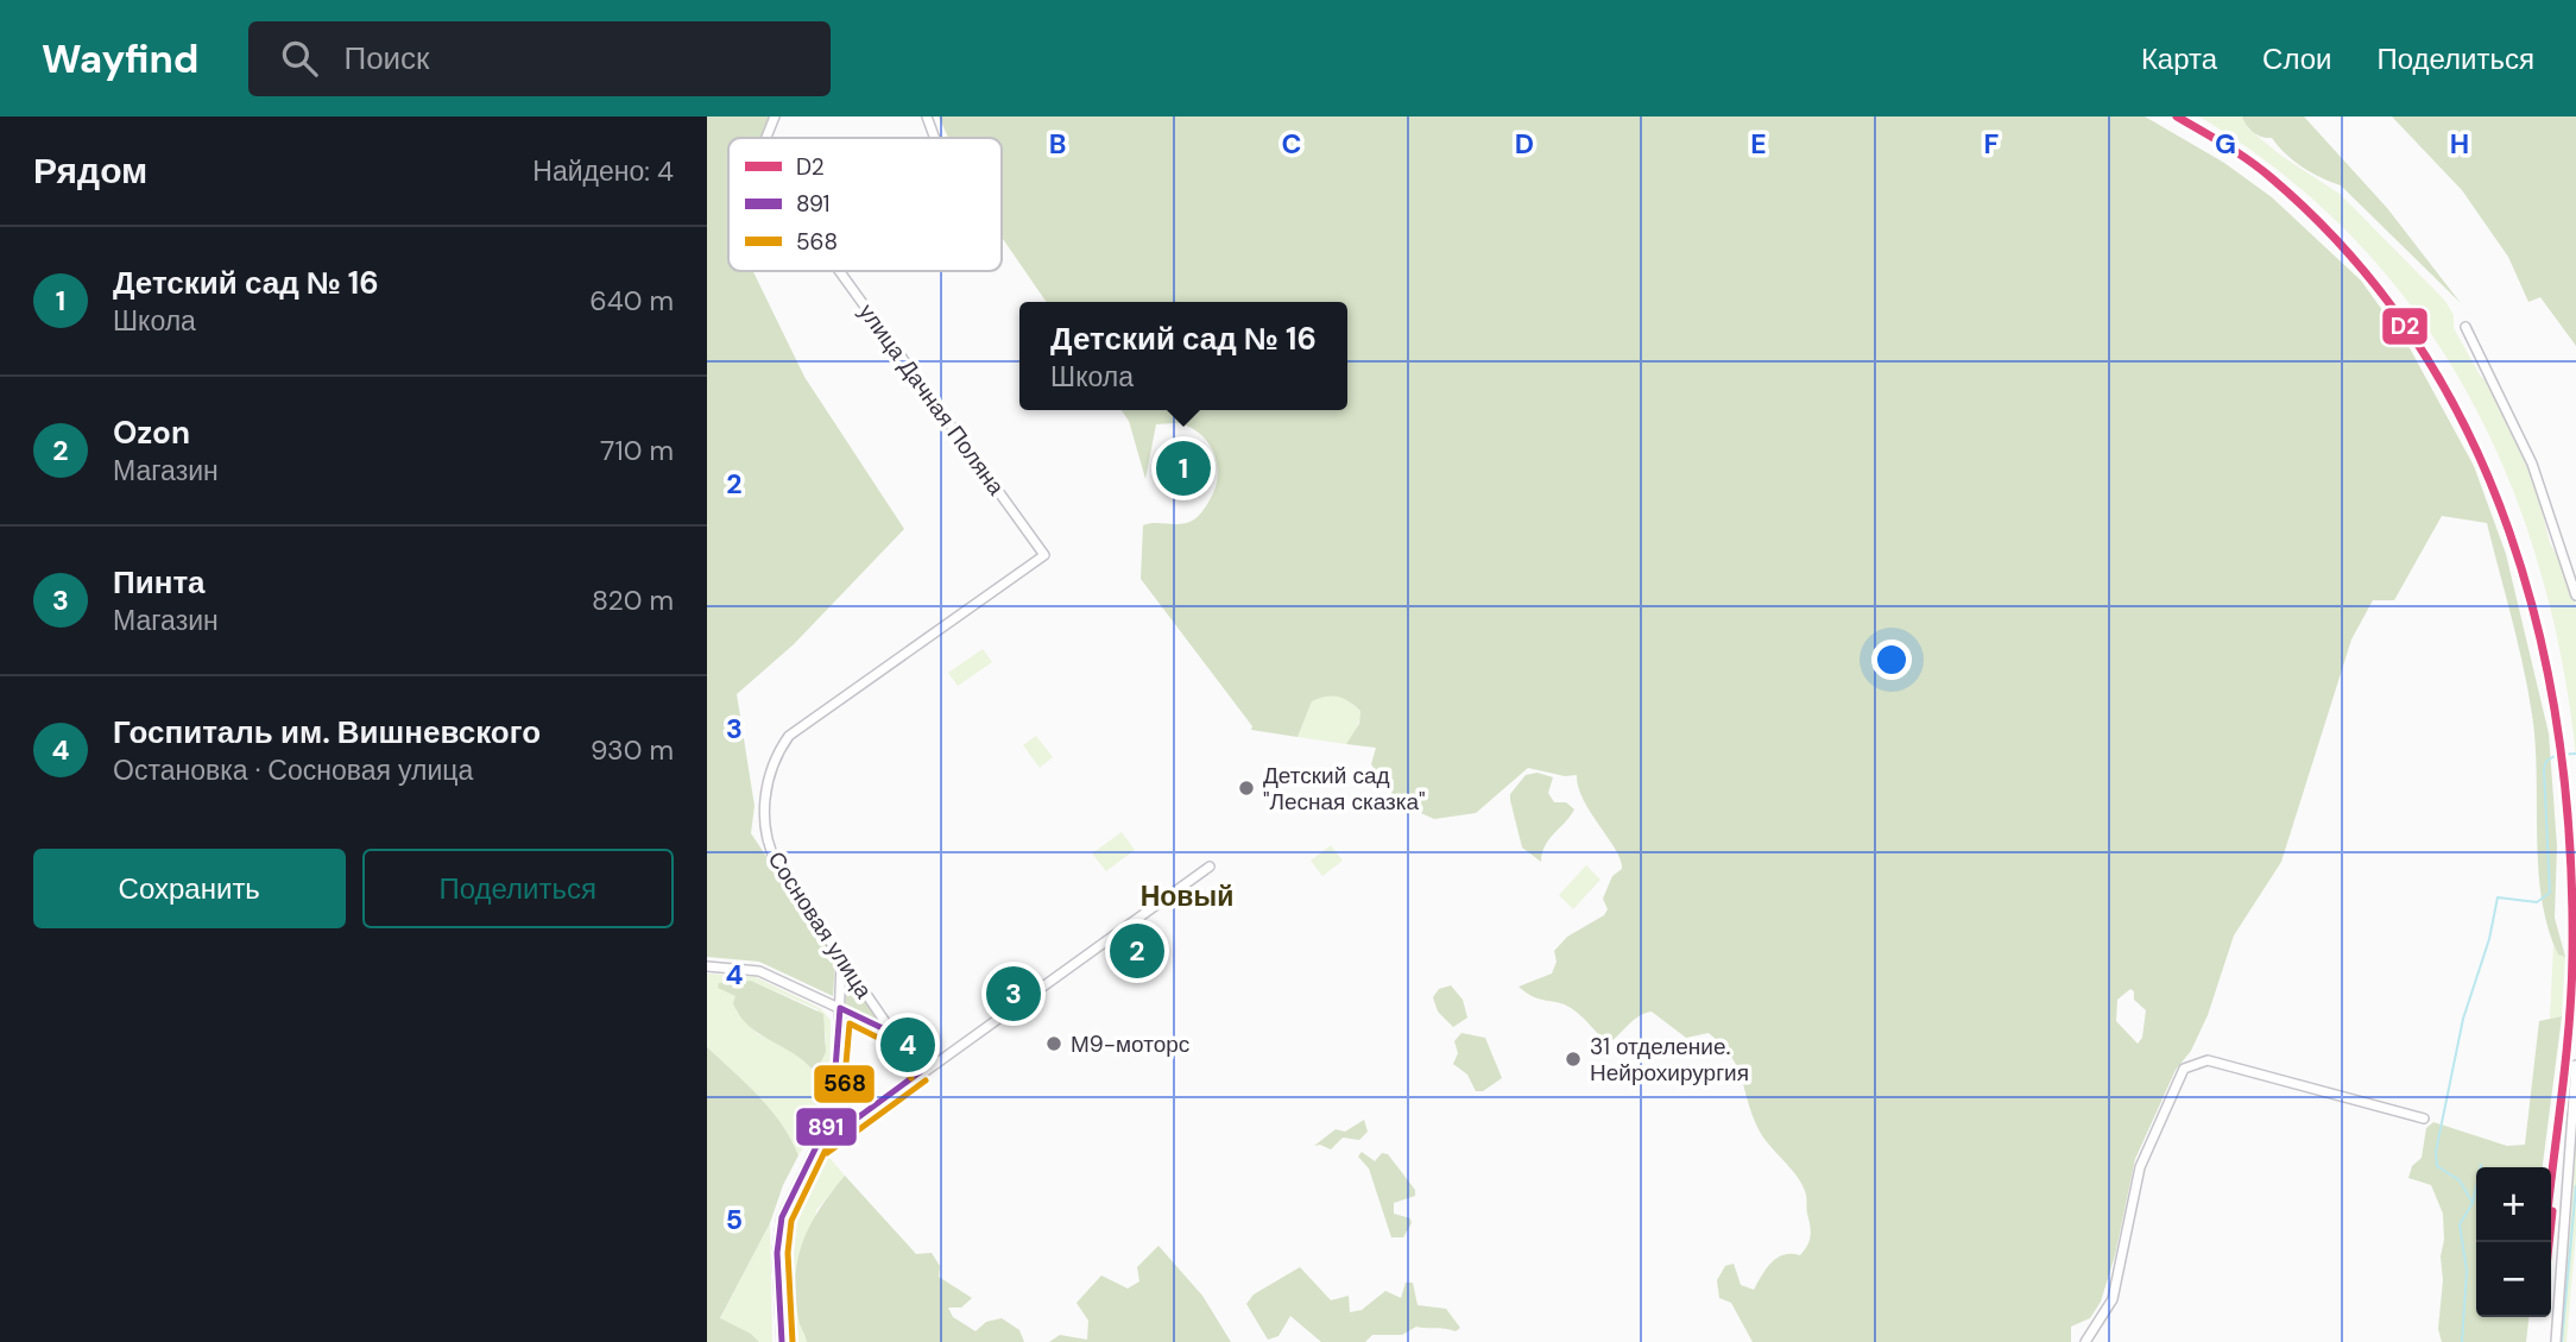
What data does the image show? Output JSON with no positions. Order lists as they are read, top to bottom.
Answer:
{
  "streets": {
    "street": ["улица Дачная Поляна", "Сосновая улица"]
  },
  "crossings": [
    ["улица Дачная Поляна", "Сосновая улица"]
  ],
  "districts": ["Новый"],
  "places": ["Детский сад \"Лесная сказка\"", "М9-моторс", "31 отделение. Нейрохирургия"],
  "lines": ["transit line D2", "transit line 891", "transit line 568"],
  "legend": ["D2", "891", "568"],
  "page": {
    "header": "Wayfind",
    "search": "Поиск",
    "nav": ["Карта", "Слои", "Поделиться"],
    "heading": ["Рядом", "Найдено: 4"],
    "list": [
      {
        "mark": "1",
        "name": "Детский сад № 16",
        "note": "Школа",
        "value": "640 m"
      },
      {
        "mark": "2",
        "name": "Ozon",
        "note": "Магазин",
        "value": "710 m"
      },
      {
        "mark": "3",
        "name": "Пинта",
        "note": "Магазин",
        "value": "820 m"
      },
      {
        "mark": "4",
        "name": "Госпиталь им. Вишневского",
        "note": "Остановка · Сосновая улица",
        "value": "930 m"
      }
    ],
    "popup": ["Детский сад № 16", "Школа"],
    "pins": [
      "1",
      "2",
      "3",
      "4"
    ],
    "buttons": ["Сохранить", "Поделиться"],
    "map_buttons": ["+", "−"]
  },
  "grid": {
    "columns": [
      "B",
      "C",
      "D",
      "E",
      "F",
      "G",
      "H"
    ],
    "rows": [
      "2",
      "3",
      "4",
      "5"
    ]
  }
}
